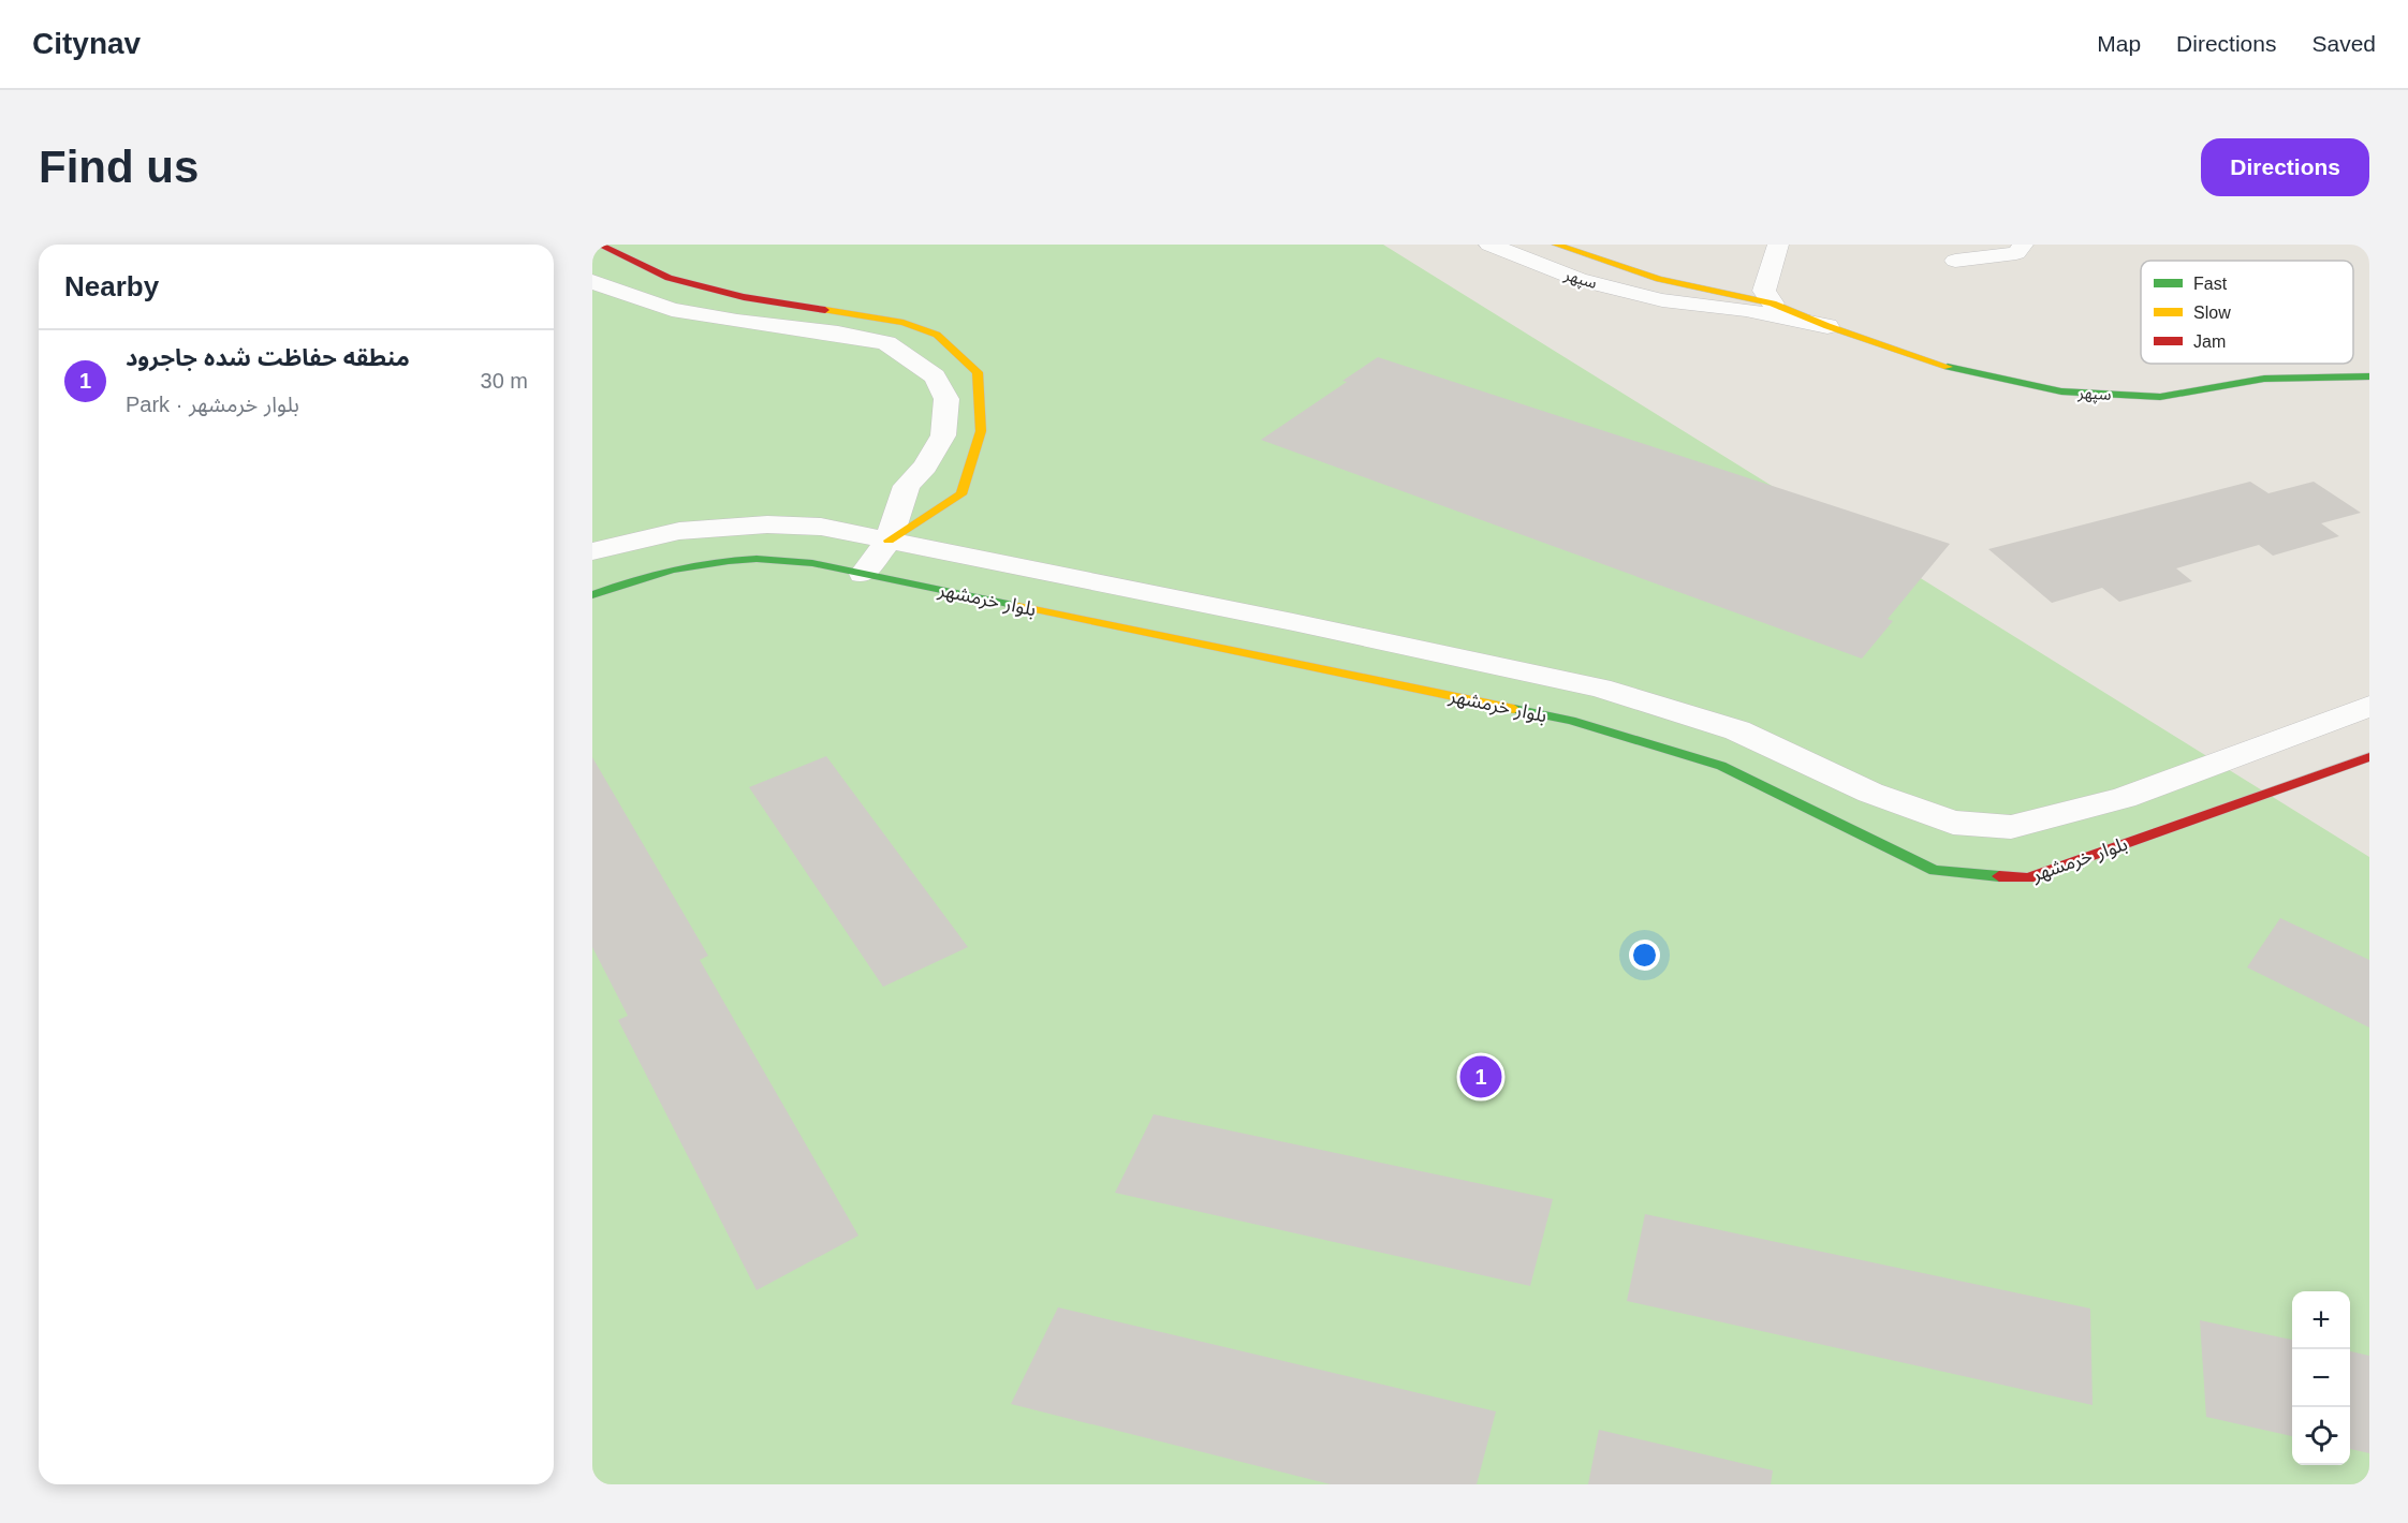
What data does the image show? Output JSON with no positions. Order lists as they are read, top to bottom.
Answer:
{
  "streets": {
    "street": ["سپهر", "بلوار خرمشهر"]
  },
  "legend": ["Fast", "Slow", "Jam"],
  "page": {
    "header": "Citynav",
    "nav": ["Map", "Directions", "Saved"],
    "buttons": "Directions",
    "title": "Find us",
    "heading": "Nearby",
    "list": [
      {
        "mark": "1",
        "name": "منطقه حفاظت شده جاجرود",
        "note": "Park · بلوار خرمشهر",
        "value": "30 m"
      }
    ],
    "pins": "1",
    "map_buttons": ["+", "−"]
  }
}
